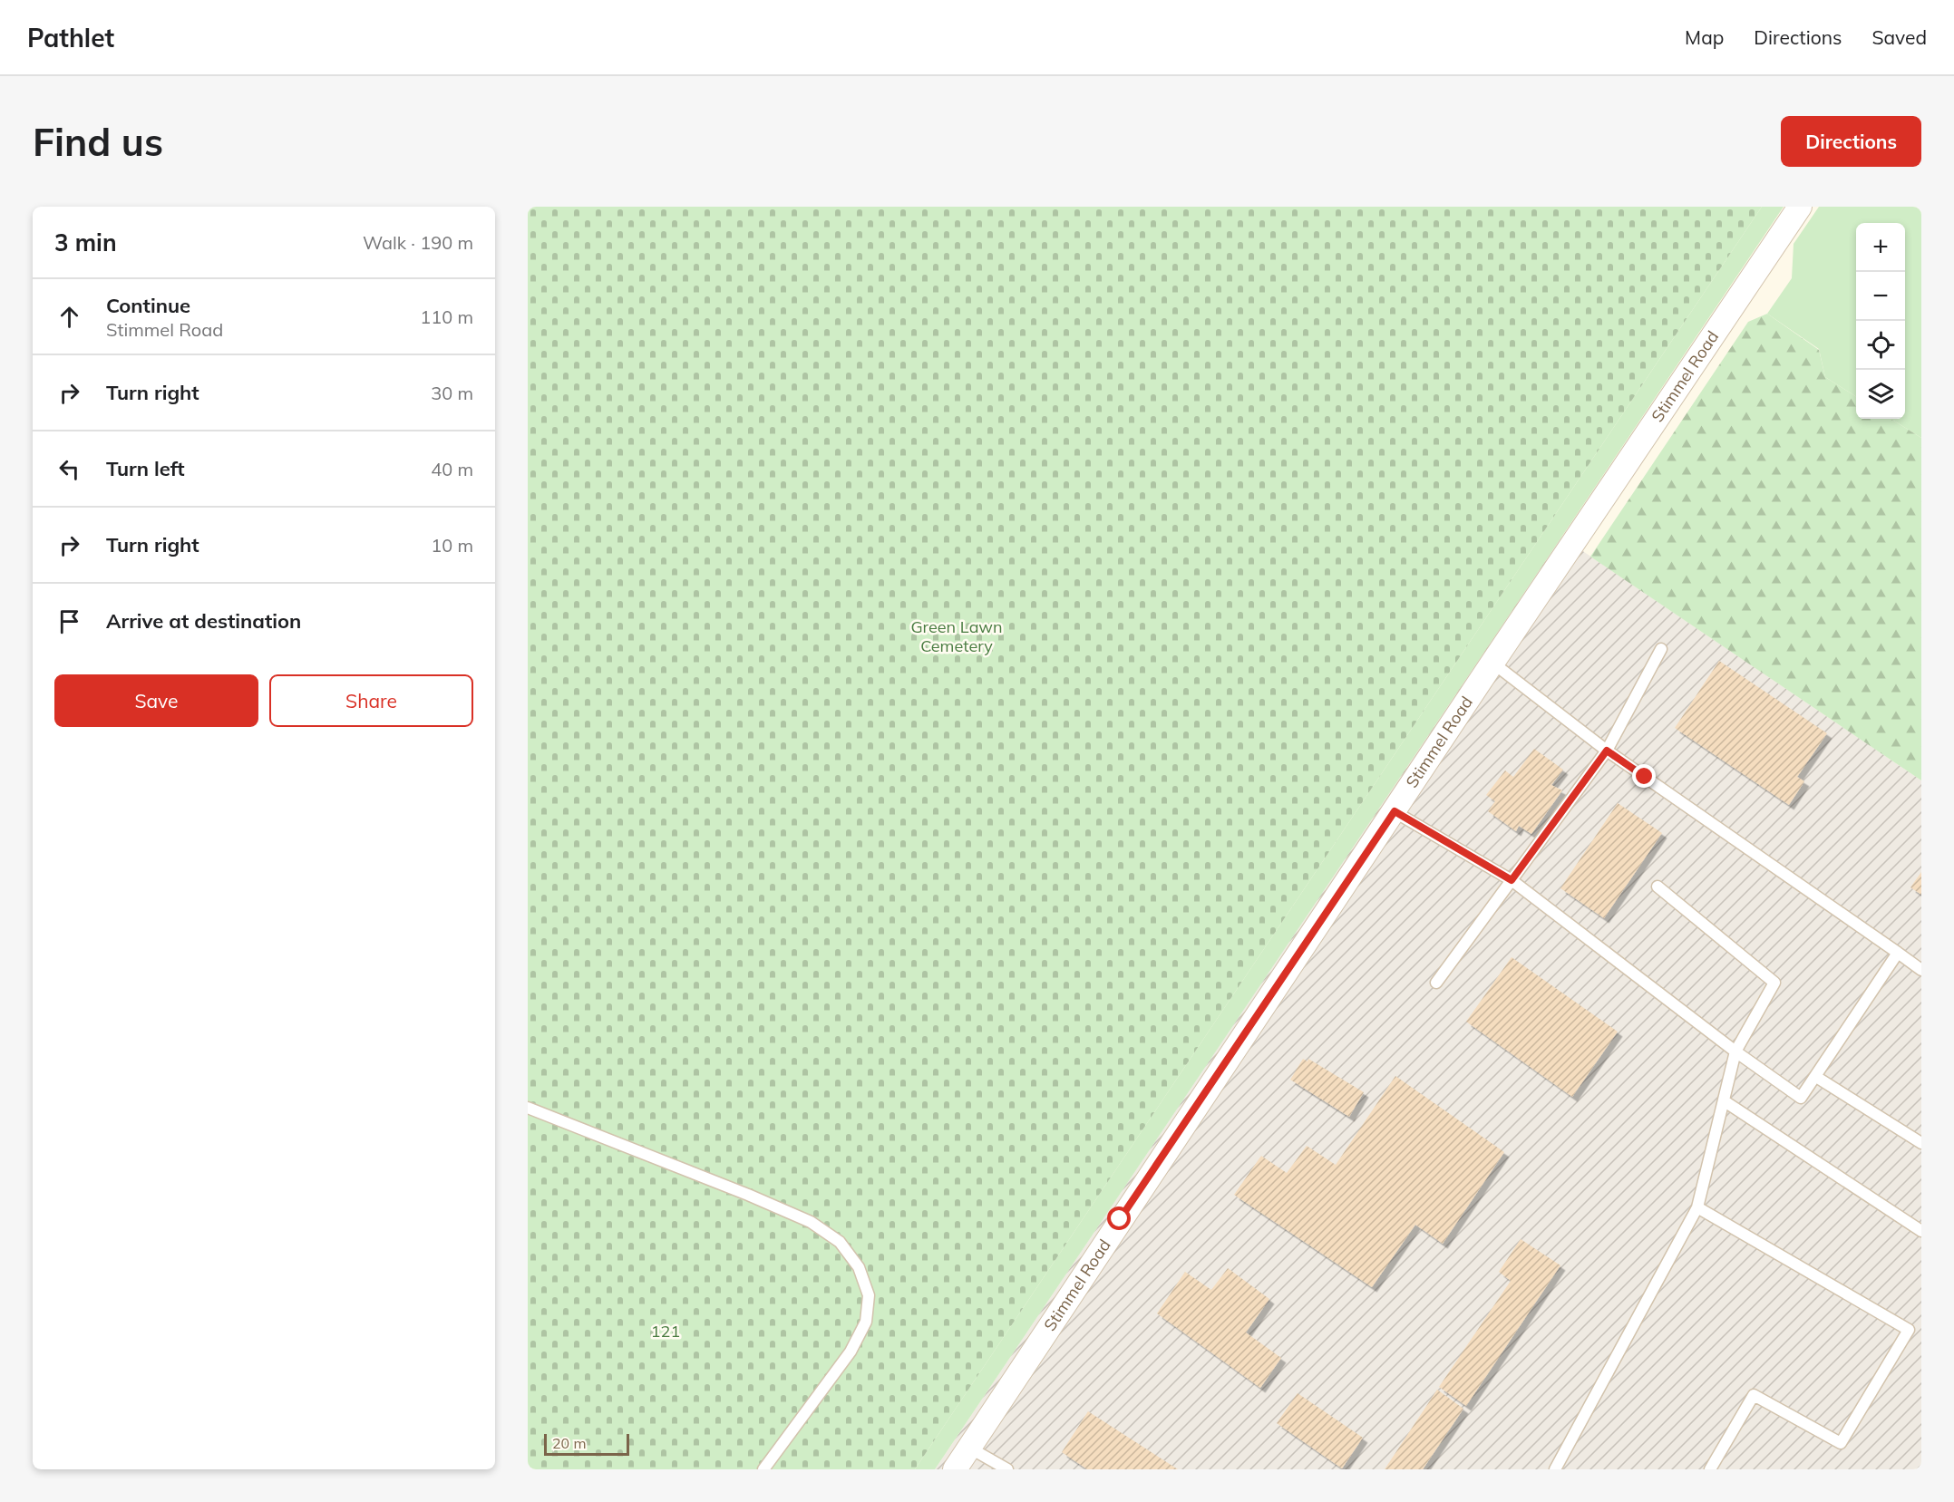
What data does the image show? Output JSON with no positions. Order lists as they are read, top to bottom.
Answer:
{
  "streets": {
    "street": ["Stimmel Road"]
  },
  "parks": ["Green Lawn Cemetery", "121"],
  "scale_bar": "20 m",
  "page": {
    "header": "Pathlet",
    "nav": ["Map", "Directions", "Saved"],
    "buttons": [
      "Directions",
      ["Save", "Share"]
    ],
    "title": "Find us",
    "heading": ["3 min", "Walk · 190 m"],
    "map_buttons": ["+", "−"],
    "list": [
      ["Continue", "Stimmel Road", "110 m"],
      ["Turn right", "30 m"],
      ["Turn left", "40 m"],
      ["Turn right", "10 m"],
      "Arrive at destination"
    ],
    "scale": "20 m"
  }
}
